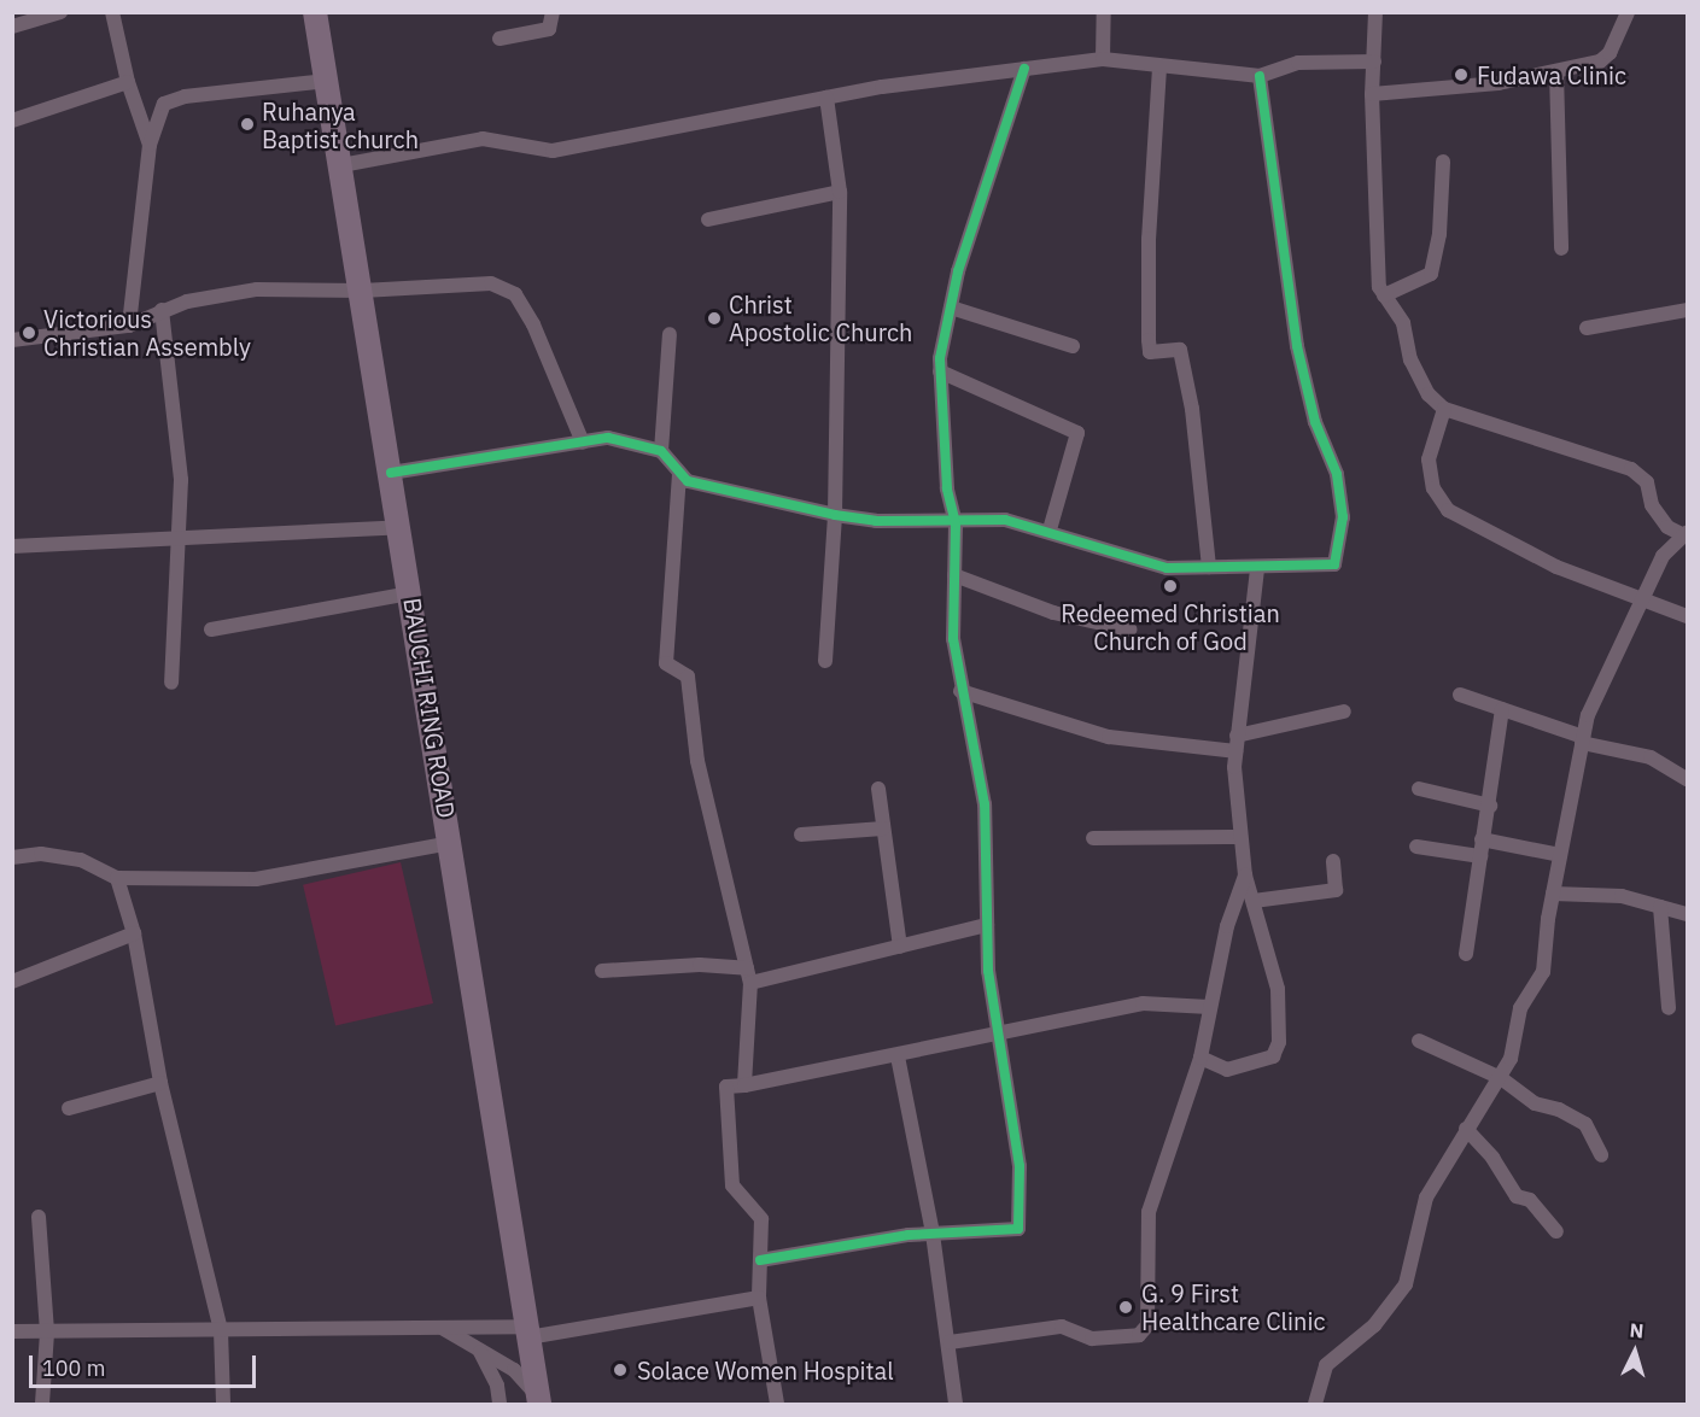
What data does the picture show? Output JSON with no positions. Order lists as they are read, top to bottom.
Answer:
{
  "streets": {
    "main road": ["BAUCHI RING ROAD"]
  },
  "places": [
    "Fudawa Clinic",
    "Ruhanya Baptist church",
    "Christ Apostolic Church",
    "Victorious Christian Assembly",
    "Redeemed Christian Church of God",
    "G. 9 First Healthcare Clinic",
    "Solace Women Hospital"
  ],
  "scale_bar": "100 m",
  "north": "top"
}
